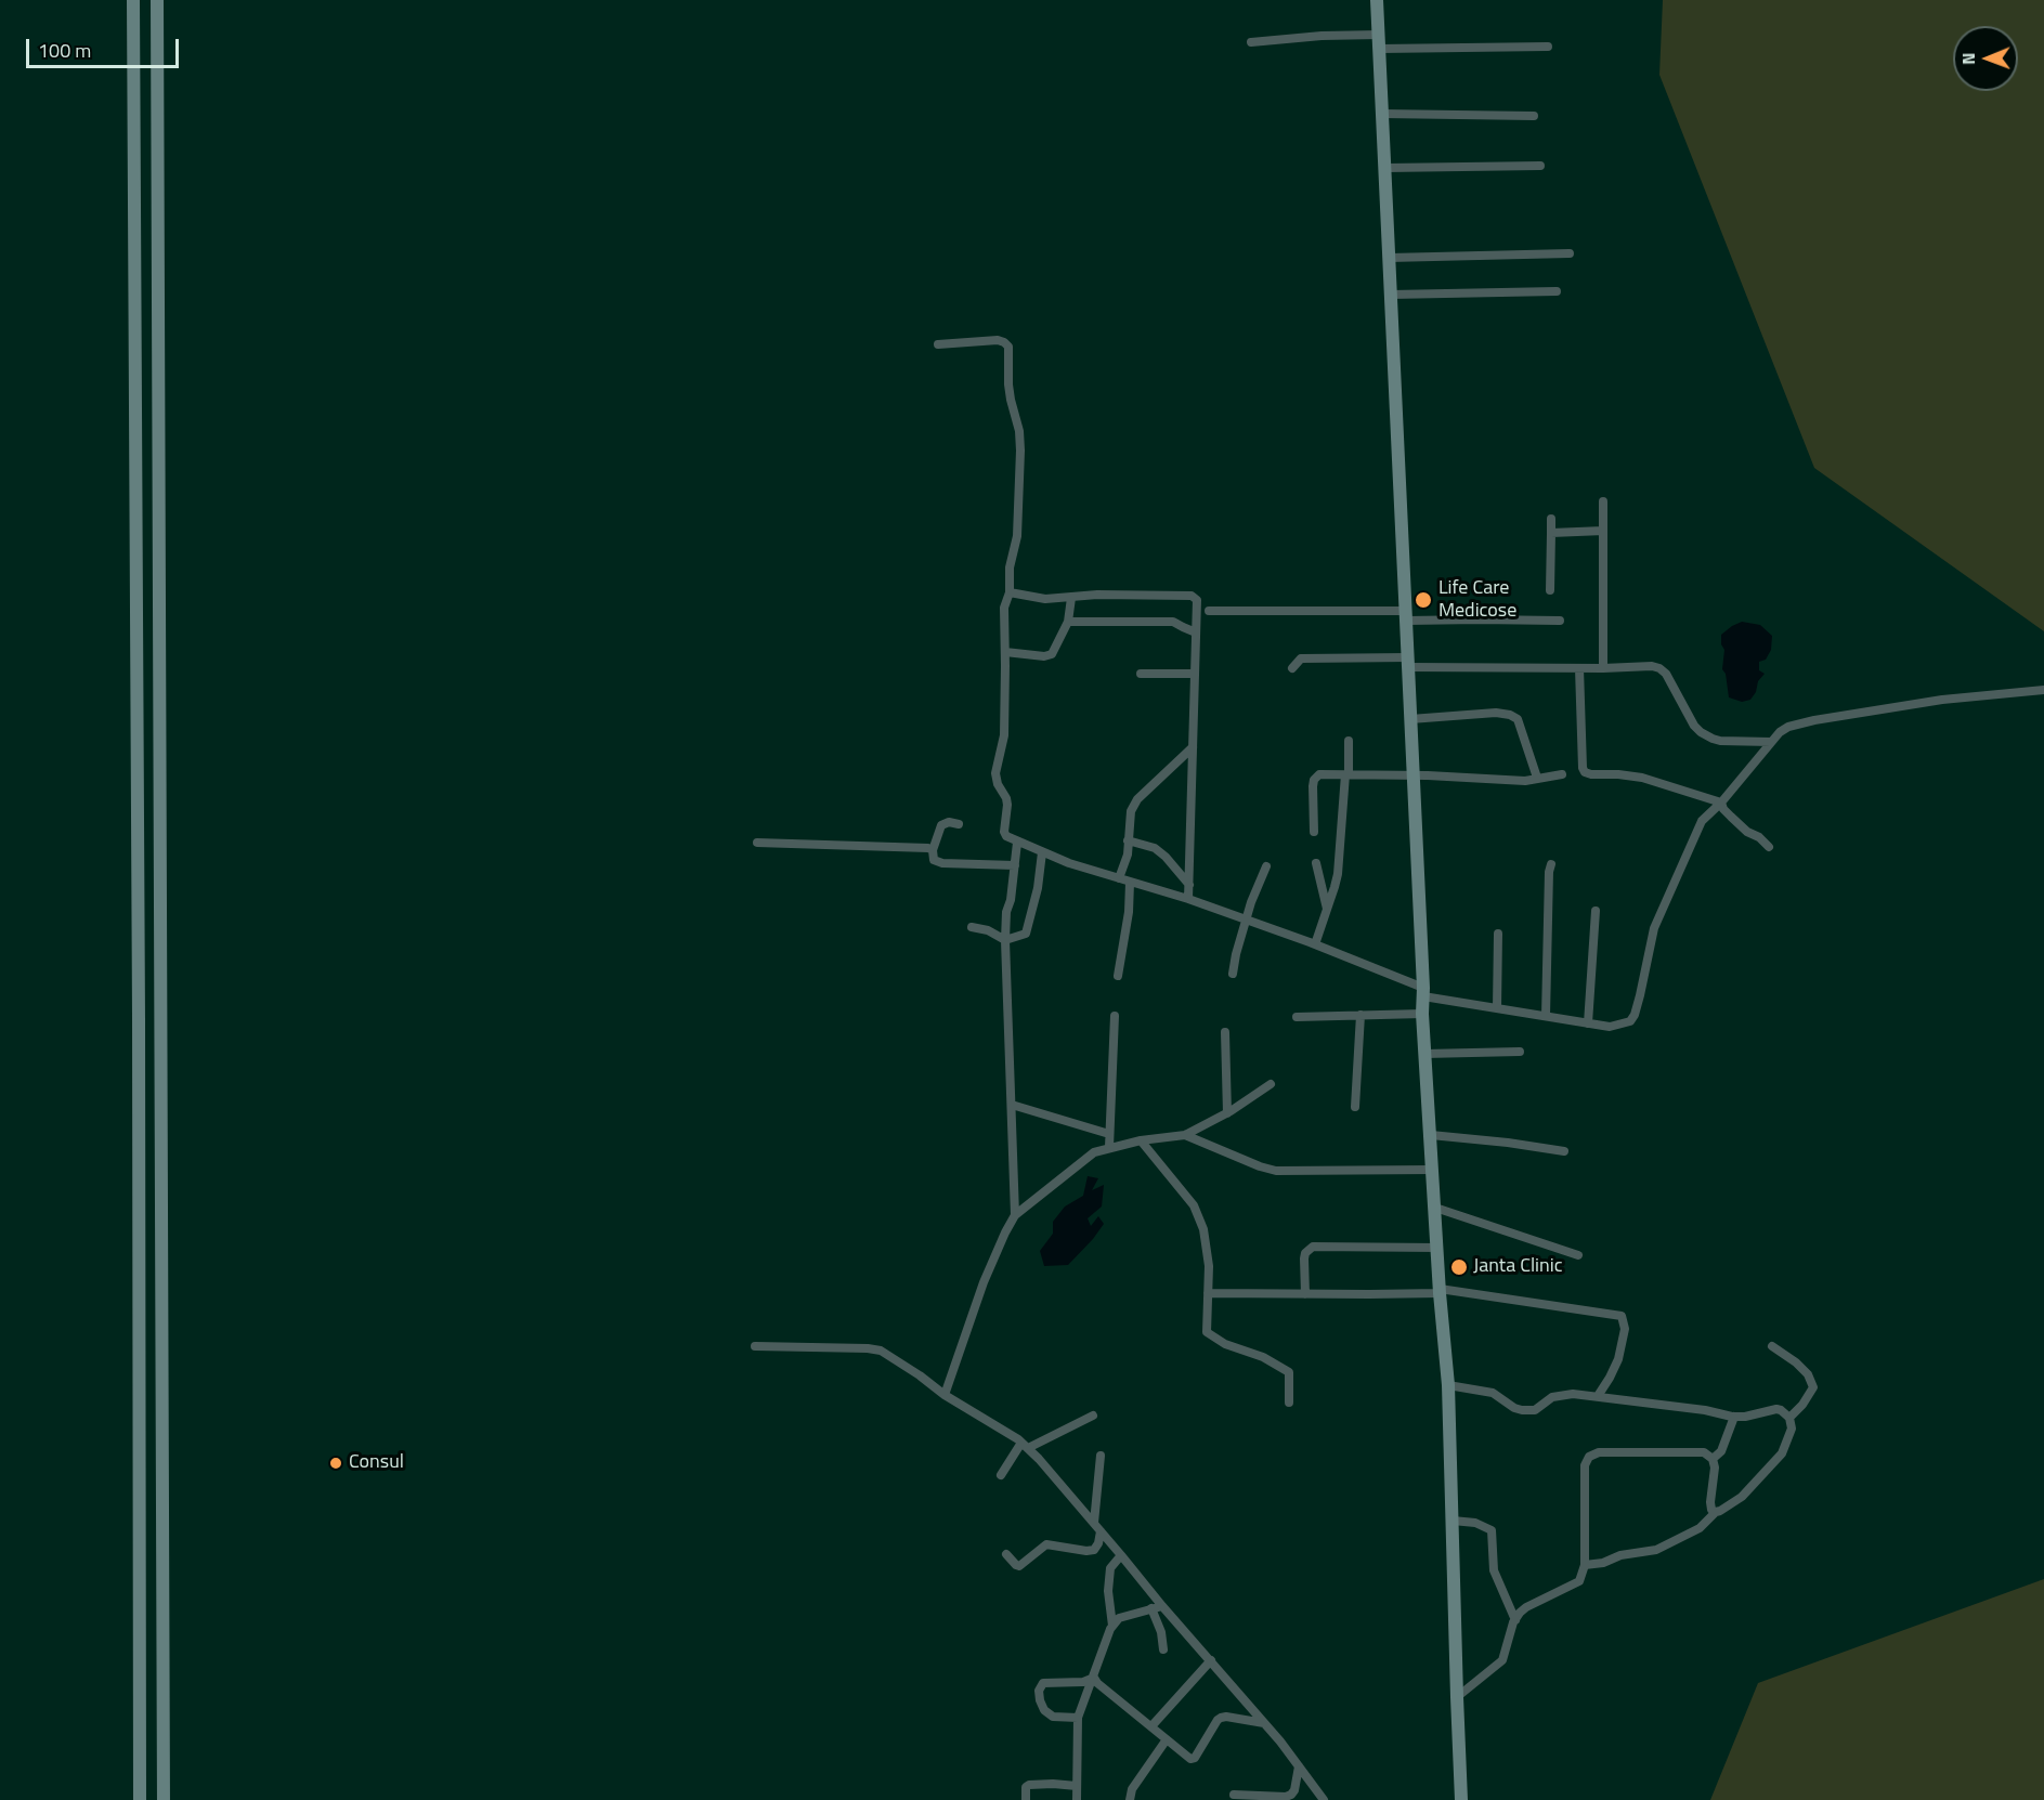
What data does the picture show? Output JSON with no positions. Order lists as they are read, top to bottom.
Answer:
{
  "places": ["Life Care Medicose", "Janta Clinic", "Consul"],
  "scale_bar": "100 m",
  "north": "left"
}
